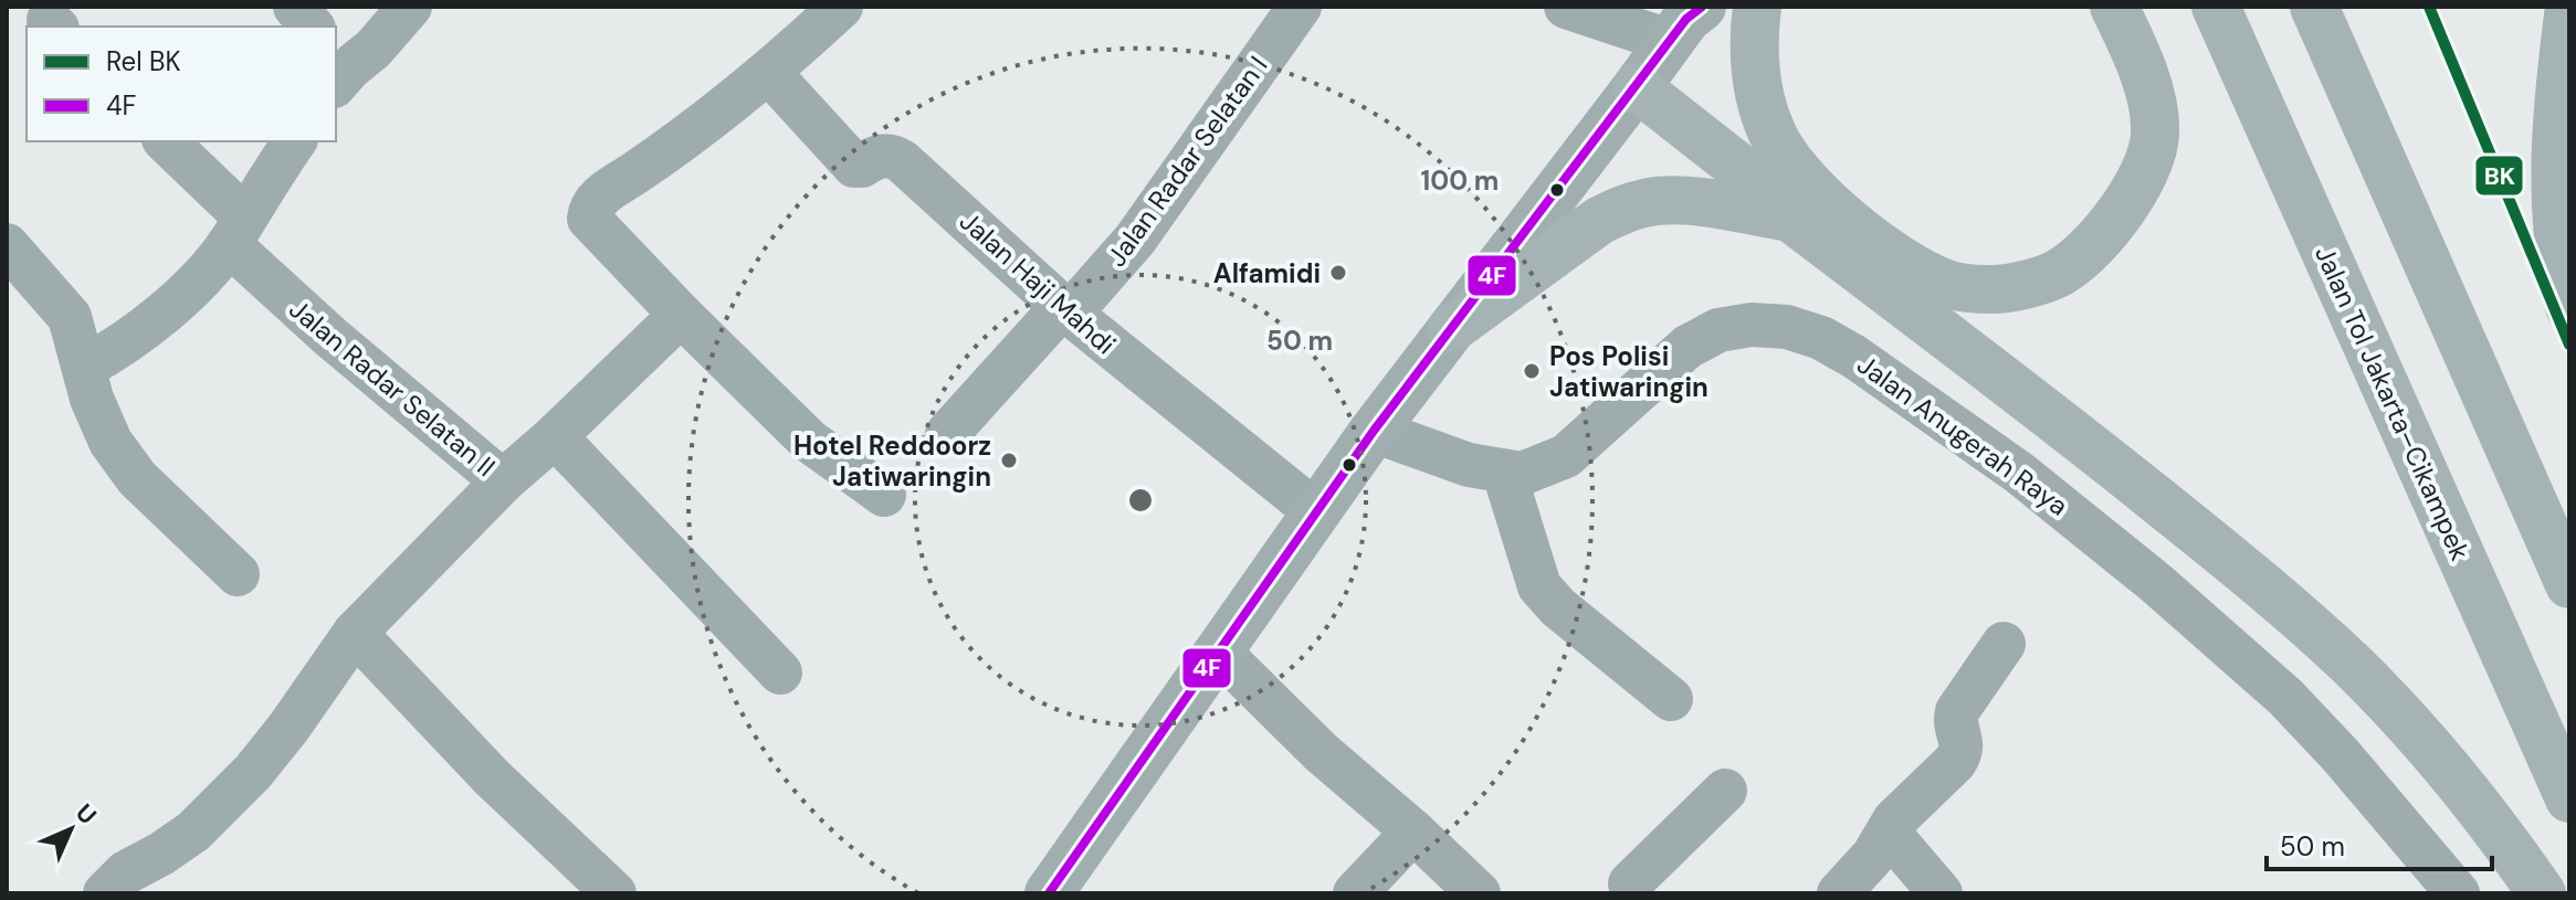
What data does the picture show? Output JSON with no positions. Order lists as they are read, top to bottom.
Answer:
{
  "streets": {
    "highway": ["Jalan Tol Jakarta–Cikampek"],
    "street": [
      "Jalan Radar Selatan I",
      "Jalan Haji Mahdi",
      "Jalan Radar Selatan II",
      "Jalan Anugerah Raya"
    ]
  },
  "crossings": [
    ["Jalan Radar Selatan I", "Jalan Haji Mahdi"]
  ],
  "places": ["Alfamidi", "Pos Polisi Jatiwaringin", "Hotel Reddoorz Jatiwaringin"],
  "lines": ["rail line BK", "transit line 4F"],
  "legend": ["Rel BK", "4F"],
  "scale_bar": "50 m",
  "north": "top right",
  "rings": ["100 m", "50 m"]
}
